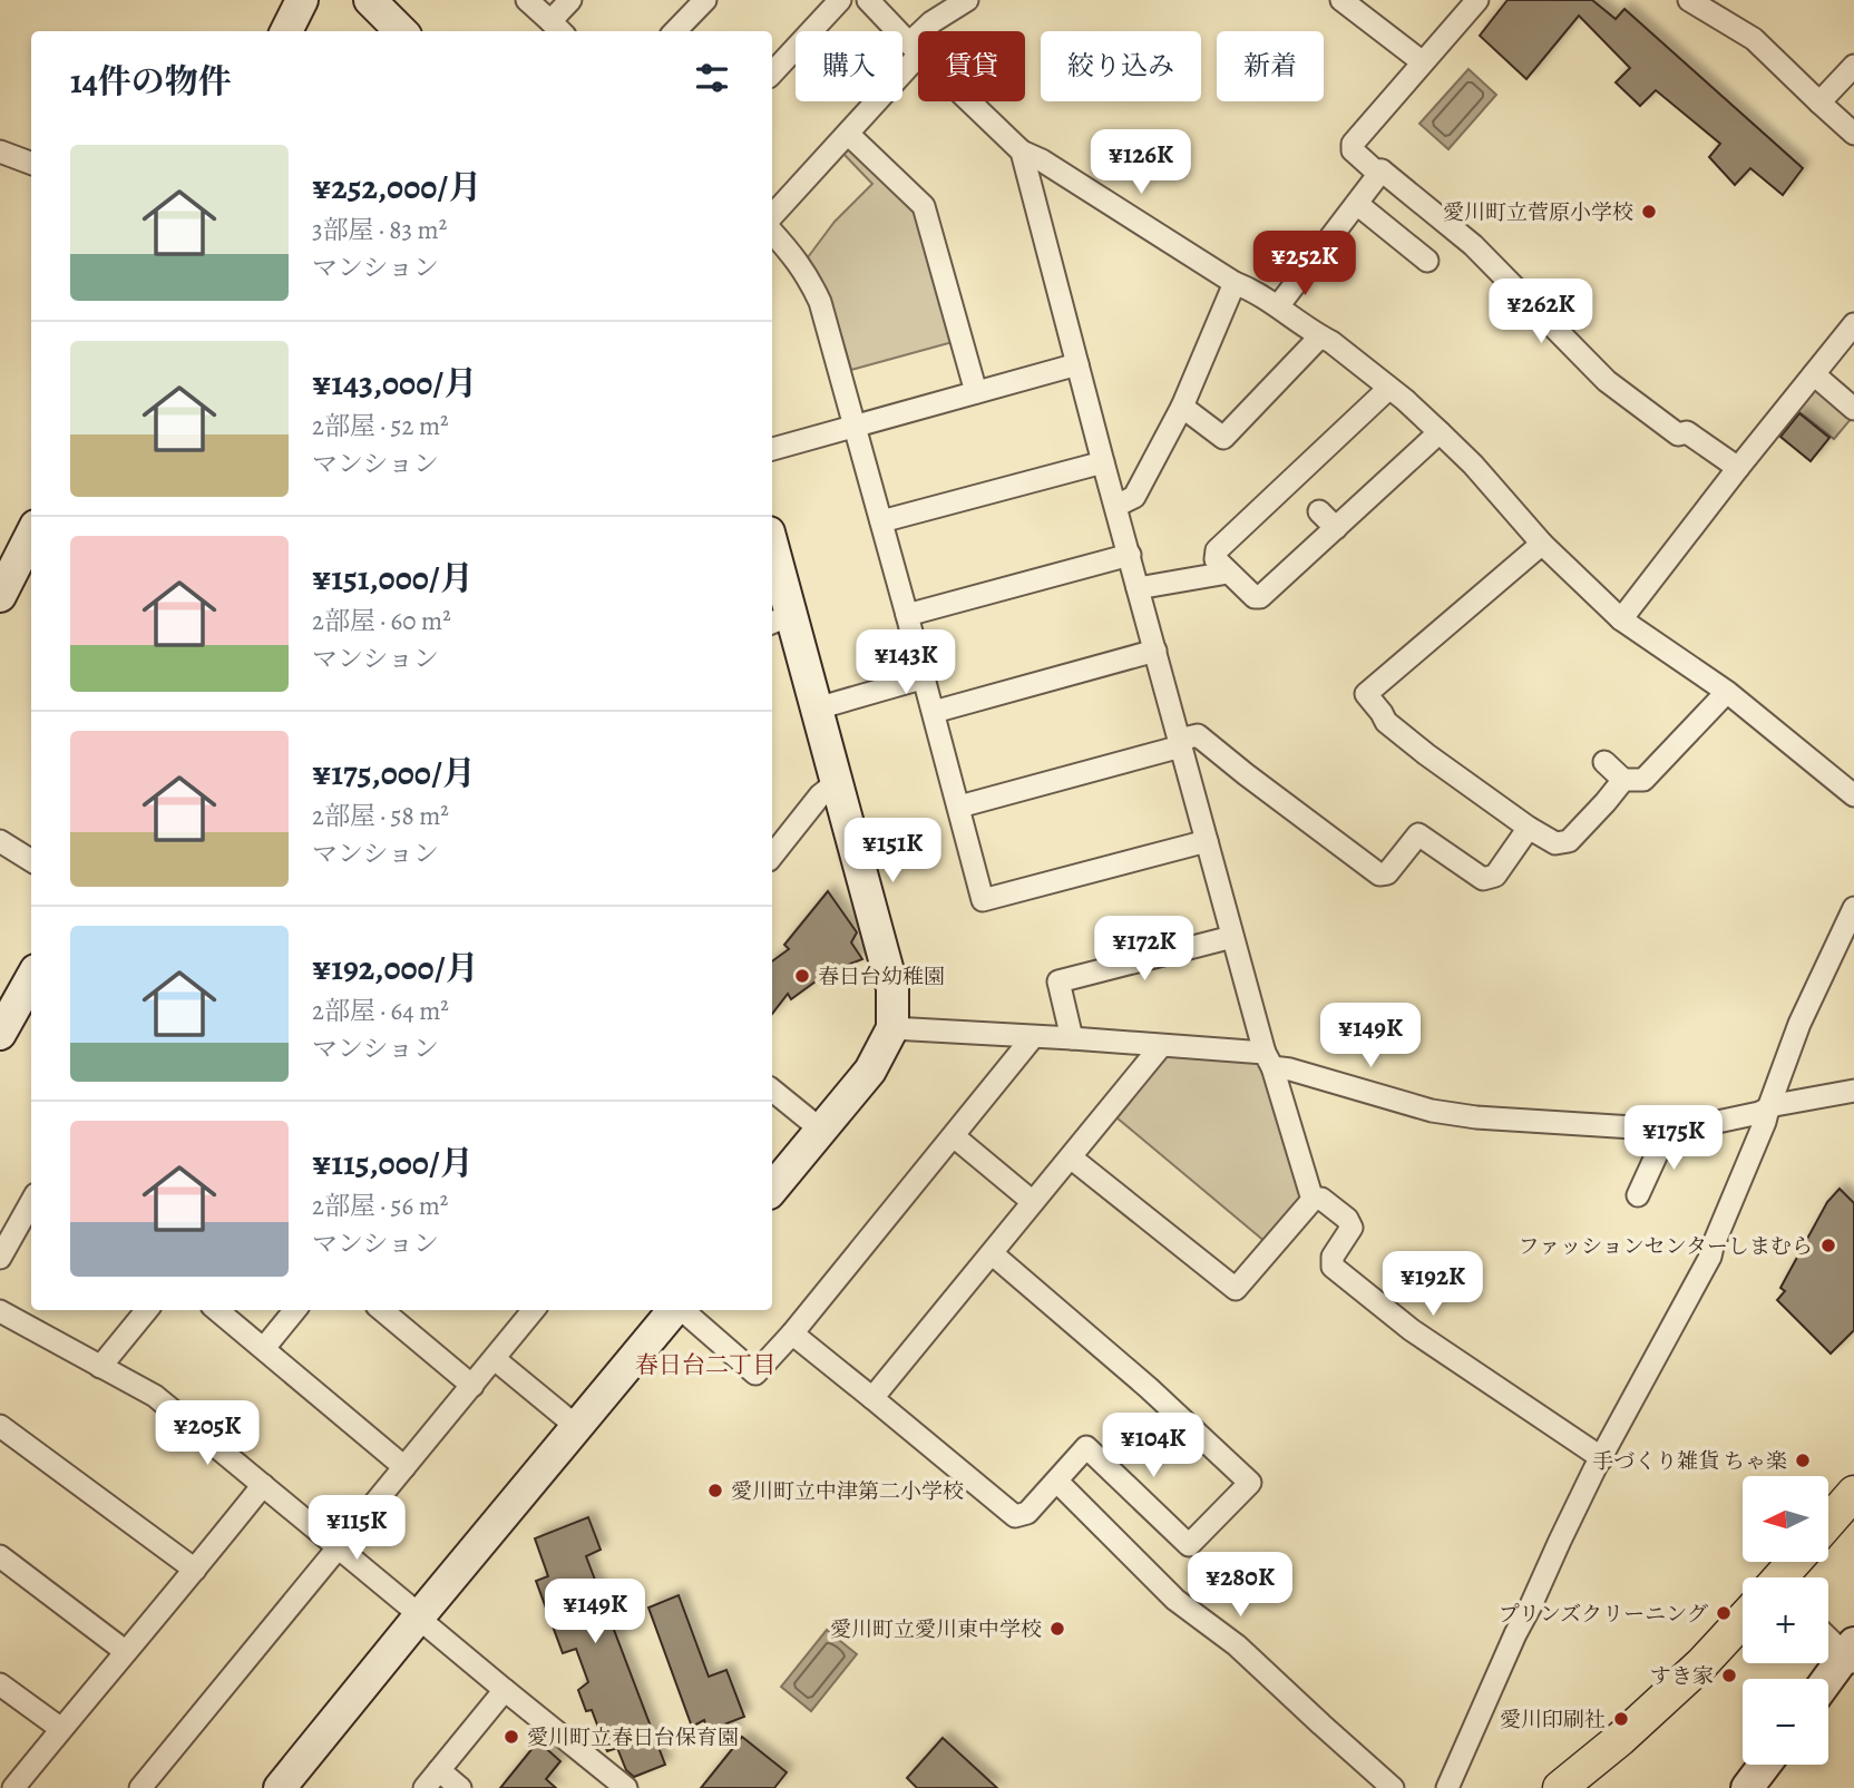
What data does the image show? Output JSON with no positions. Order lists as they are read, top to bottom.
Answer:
{
  "districts": ["春日台二丁目"],
  "places": [
    "愛川町立菅原小学校",
    "春日台幼稚園",
    "ファッションセンターしまむら",
    "手づくり雑貨 ちゃ楽",
    "愛川町立中津第二小学校",
    "プリンズクリーニング",
    "愛川町立愛川東中学校",
    "すき家",
    "愛川印刷社",
    "愛川町立春日台保育園"
  ],
  "north": "left",
  "page": {
    "chip": [
      "購入",
      "賃貸",
      "絞り込み",
      "新着"
    ],
    "heading": "14件の物件",
    "list": [
      {
        "name": "¥252,000/月",
        "note": "3部屋 · 83 m² · マンション"
      },
      {
        "name": "¥143,000/月",
        "note": "2部屋 · 52 m² · マンション"
      },
      {
        "name": "¥151,000/月",
        "note": "2部屋 · 60 m² · マンション"
      },
      {
        "name": "¥175,000/月",
        "note": "2部屋 · 58 m² · マンション"
      },
      {
        "name": "¥192,000/月",
        "note": "2部屋 · 64 m² · マンション"
      },
      {
        "name": "¥115,000/月",
        "note": "2部屋 · 56 m² · マンション"
      }
    ],
    "price": [
      "¥126K",
      "¥252K",
      "¥262K",
      "¥143K",
      "¥151K",
      "¥172K",
      "¥149K",
      "¥175K",
      "¥192K",
      "¥205K",
      "¥104K",
      "¥115K",
      "¥280K",
      "¥149K"
    ],
    "map_buttons": ["+", "−"]
  }
}
